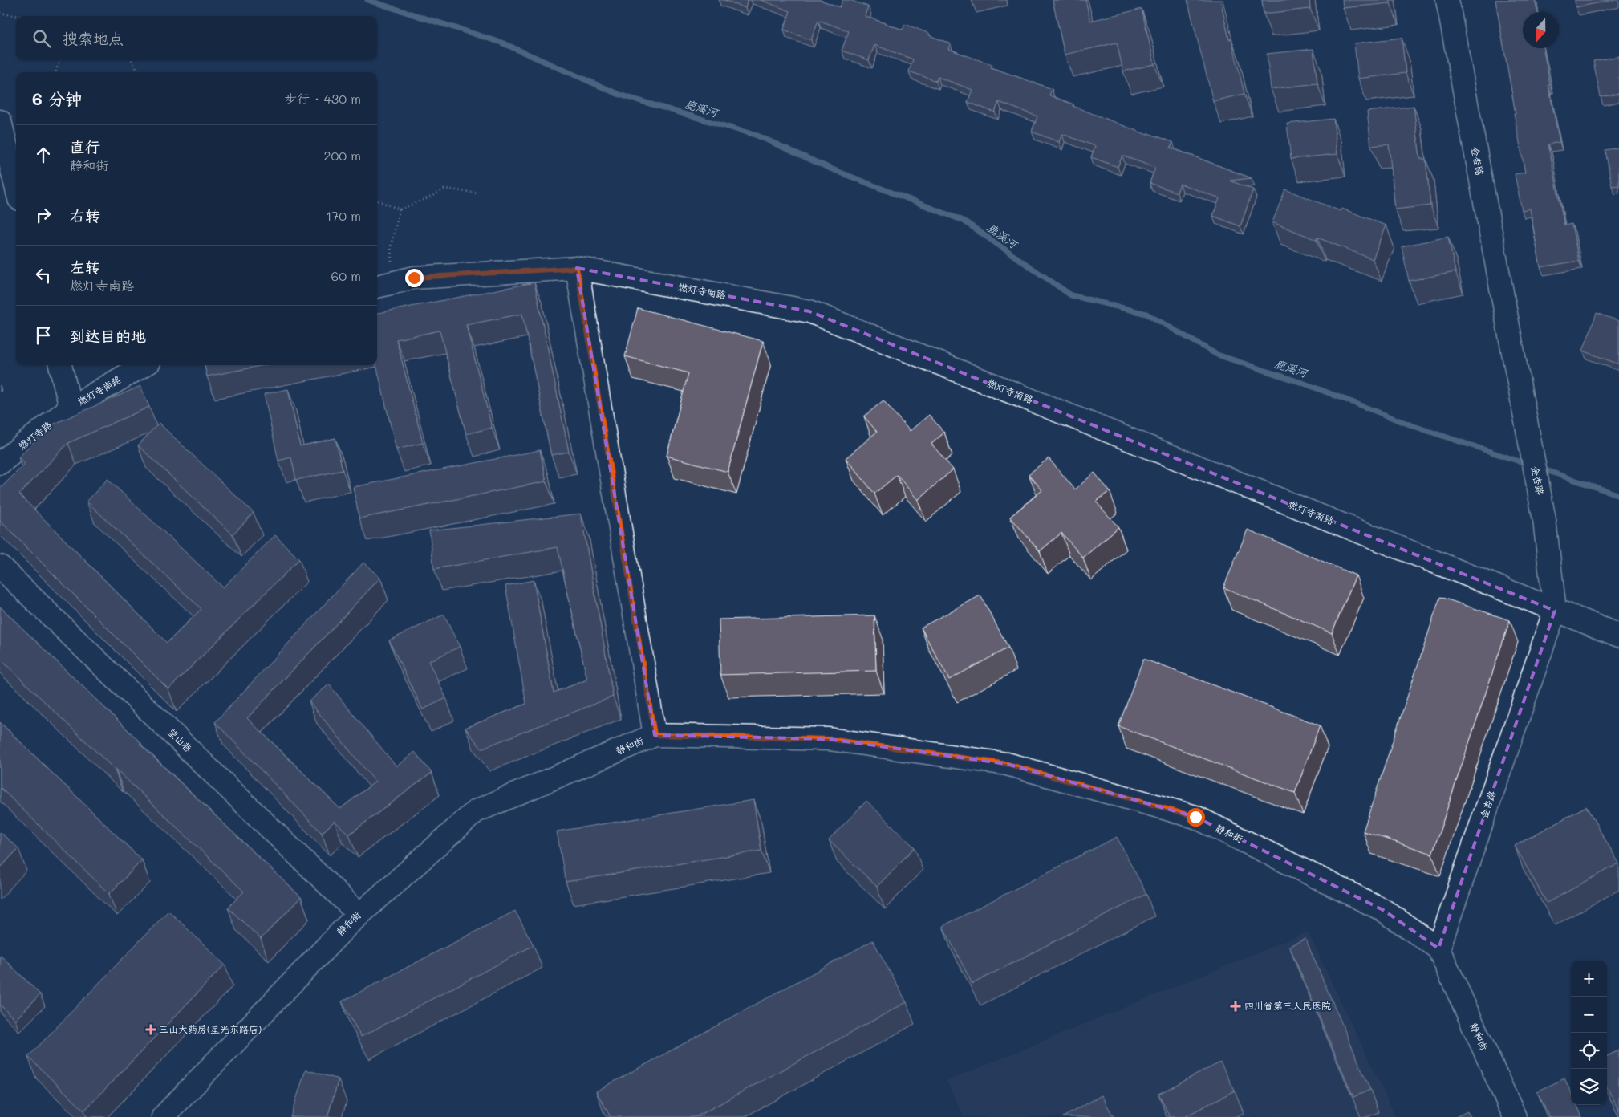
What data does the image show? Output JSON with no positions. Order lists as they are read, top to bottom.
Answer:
{
  "streets": {
    "street": [
      "金杏路",
      "燃灯寺南路",
      "燃灯寺路",
      "望山巷",
      "静和街"
    ]
  },
  "crossings": [
    ["金杏路", "燃灯寺南路"],
    ["金杏路", "静和街"],
    ["燃灯寺南路", "燃灯寺路"],
    ["望山巷", "静和街"]
  ],
  "water": ["鹿溪河"],
  "places": {
    "health": ["四川省第三人民医院", "三山大药房(星光东路店)"]
  },
  "north": "bottom",
  "page": {
    "search": "搜索地点",
    "heading": ["6 分钟", "步行 · 430 m"],
    "list": [
      ["直行", "静和街", "200 m"],
      ["右转", "170 m"],
      ["左转", "燃灯寺南路", "60 m"],
      "到达目的地"
    ],
    "map_buttons": ["+", "−"]
  }
}
